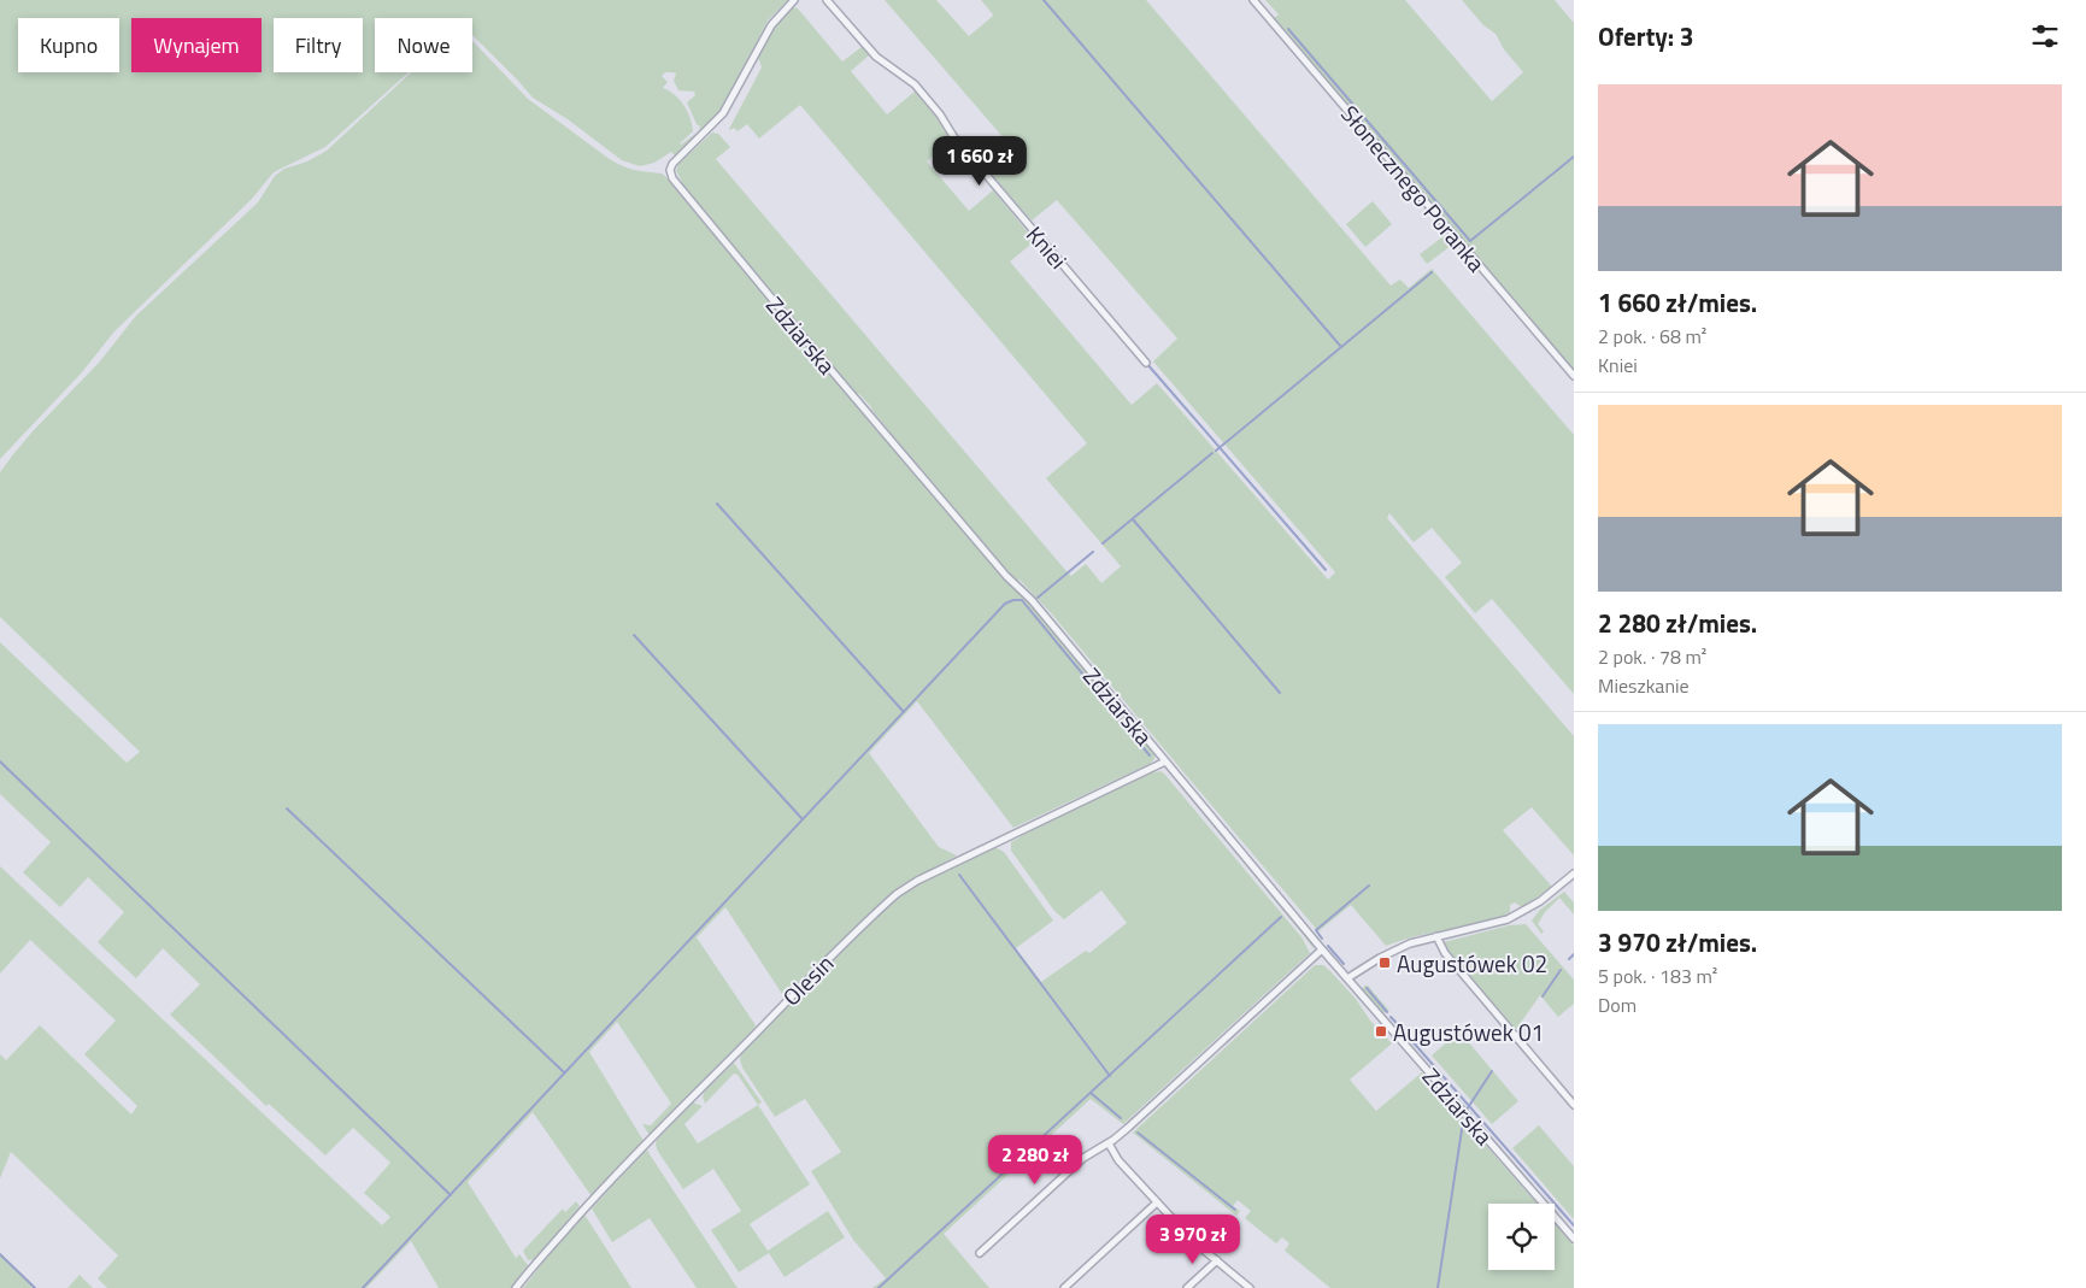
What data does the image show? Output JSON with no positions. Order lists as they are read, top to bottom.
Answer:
{
  "streets": {
    "street": [
      "Słonecznego Poranka",
      "Kniei",
      "Zdziarska",
      "Olesin"
    ]
  },
  "crossings": [
    ["Zdziarska", "Olesin"]
  ],
  "places": {
    "transit": ["Augustówek 02", "Augustówek 01"]
  },
  "page": {
    "heading": "Oferty: 3",
    "chip": [
      "Kupno",
      "Wynajem",
      "Filtry",
      "Nowe"
    ],
    "list": [
      {
        "name": "1 660 zł/mies.",
        "note": "2 pok. · 68 m² · Kniei"
      },
      {
        "name": "2 280 zł/mies.",
        "note": "2 pok. · 78 m² · Mieszkanie"
      },
      {
        "name": "3 970 zł/mies.",
        "note": "5 pok. · 183 m² · Dom"
      }
    ],
    "price": ["1 660 zł", "2 280 zł", "3 970 zł"]
  }
}
